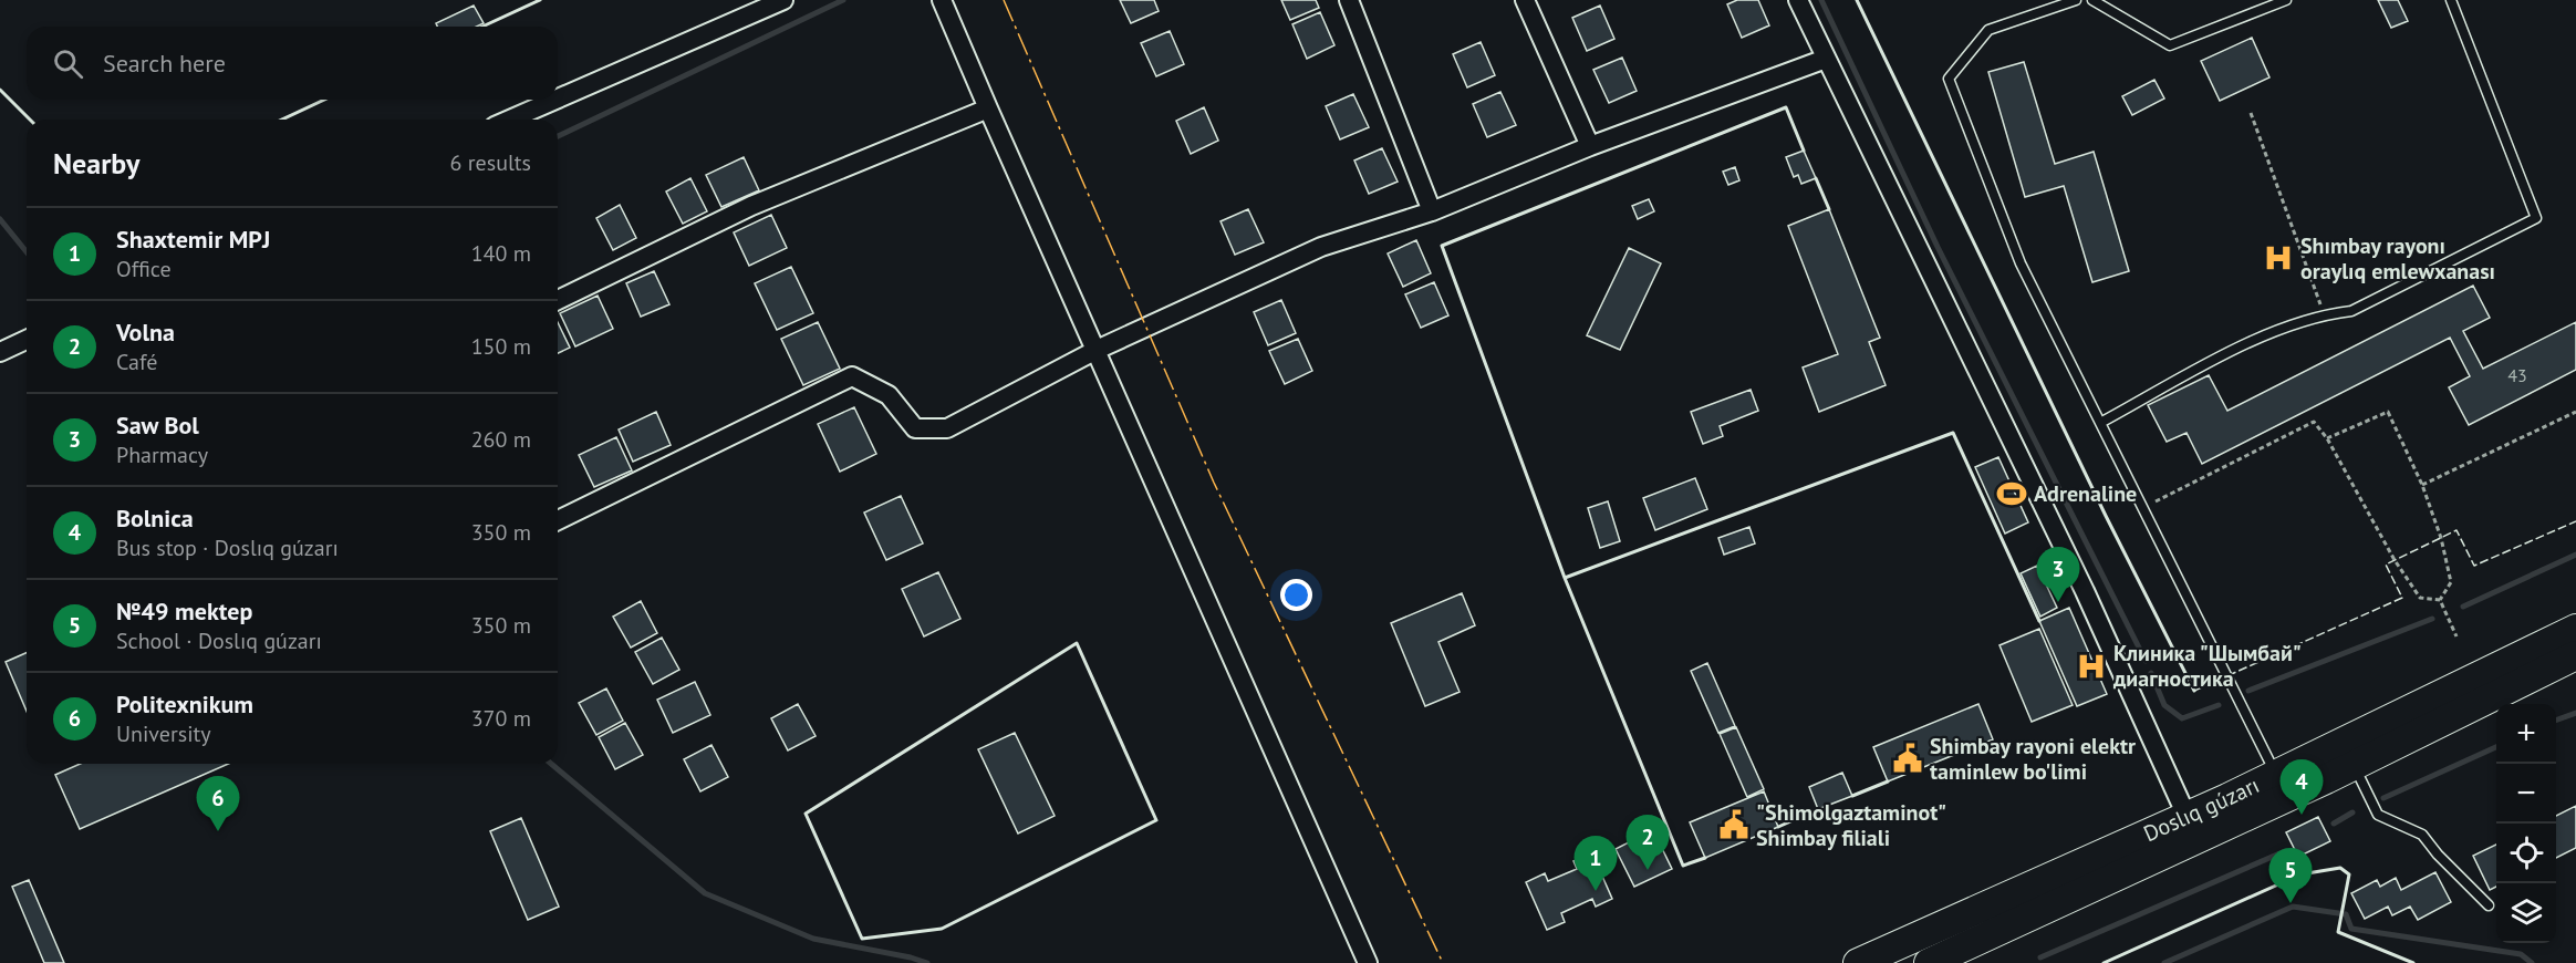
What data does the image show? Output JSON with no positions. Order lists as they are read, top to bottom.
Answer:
{
  "streets": {
    "main road": ["Doslıq gúzarı"]
  },
  "places": {
    "hospital": ["Shımbay rayonı oraylıq emlewxanası", "Клиника \"Шымбай\" диагностика"],
    "sports": ["Adrenaline"],
    "public building": ["Shimbay rayoni elektr taminlew bo'limi", "\"Shimolgaztaminot\" Shimbay filiali"]
  },
  "house_numbers": ["43"],
  "page": {
    "search": "Search here",
    "heading": ["Nearby", "6 results"],
    "list": [
      {
        "mark": "1",
        "name": "Shaxtemir MPJ",
        "note": "Office",
        "value": "140 m"
      },
      {
        "mark": "2",
        "name": "Volna",
        "note": "Café",
        "value": "150 m"
      },
      {
        "mark": "3",
        "name": "Saw Bol",
        "note": "Pharmacy",
        "value": "260 m"
      },
      {
        "mark": "4",
        "name": "Bolnica",
        "note": "Bus stop · Doslıq gúzarı",
        "value": "350 m"
      },
      {
        "mark": "5",
        "name": "№49 mektep",
        "note": "School · Doslıq gúzarı",
        "value": "350 m"
      },
      {
        "mark": "6",
        "name": "Politexnikum",
        "note": "University",
        "value": "370 m"
      }
    ],
    "pins": [
      "3",
      "4",
      "6",
      "2",
      "1",
      "5"
    ],
    "map_buttons": ["+", "−"]
  }
}
